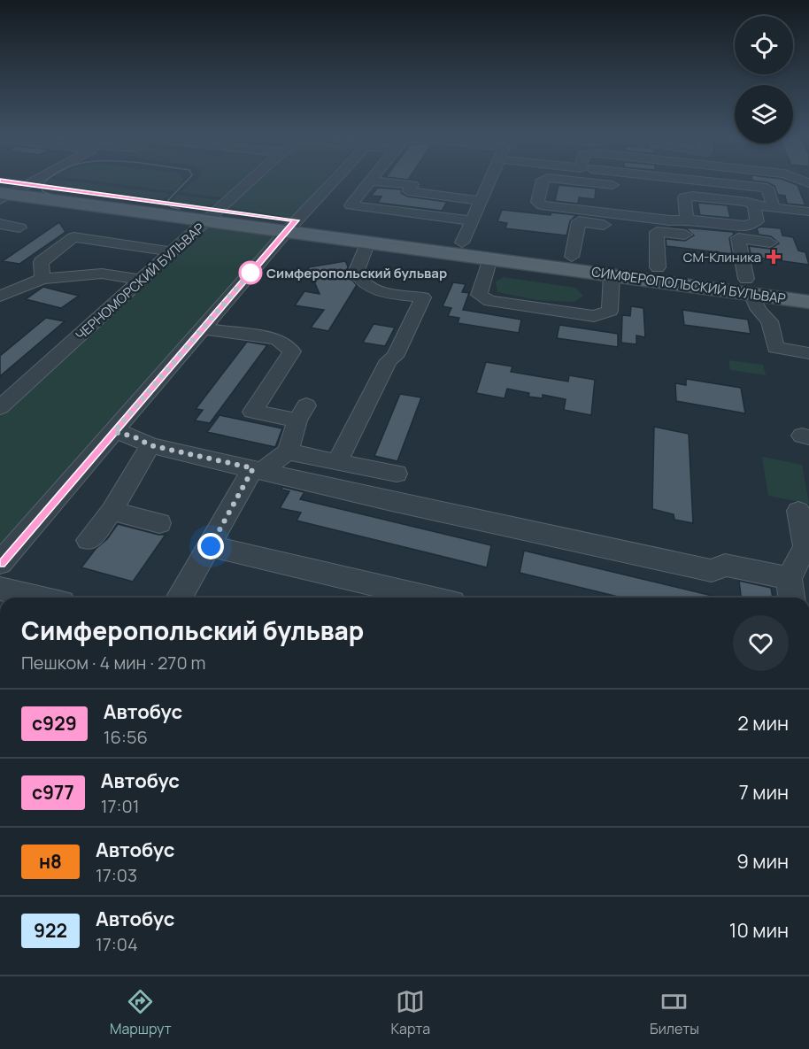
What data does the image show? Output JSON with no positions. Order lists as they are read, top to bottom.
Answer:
{
  "streets": {
    "main road": ["СИМФЕРОПОЛЬСКИЙ БУЛЬВАР"],
    "street": ["ЧЕРНОМОРСКИЙ БУЛЬВАР"]
  },
  "crossings": [
    ["ЧЕРНОМОРСКИЙ БУЛЬВАР", "СИМФЕРОПОЛЬСКИЙ БУЛЬВАР"]
  ],
  "places": {
    "health": ["СМ-Клиника"],
    "other": ["Симферопольский бульвар"]
  },
  "lines": ["bus line с929"],
  "page": {
    "heading": ["Симферопольский бульвар", "Пешком · 4 мин · 270 m"],
    "list": [
      {
        "mark": "с929",
        "name": "Автобус",
        "note": "16:56",
        "value": "2 мин"
      },
      {
        "mark": "с977",
        "name": "Автобус",
        "note": "17:01",
        "value": "7 мин"
      },
      {
        "mark": "н8",
        "name": "Автобус",
        "note": "17:03",
        "value": "9 мин"
      },
      {
        "mark": "922",
        "name": "Автобус",
        "note": "17:04",
        "value": "10 мин"
      }
    ],
    "tabs": ["Маршрут", "Карта", "Билеты"]
  }
}
